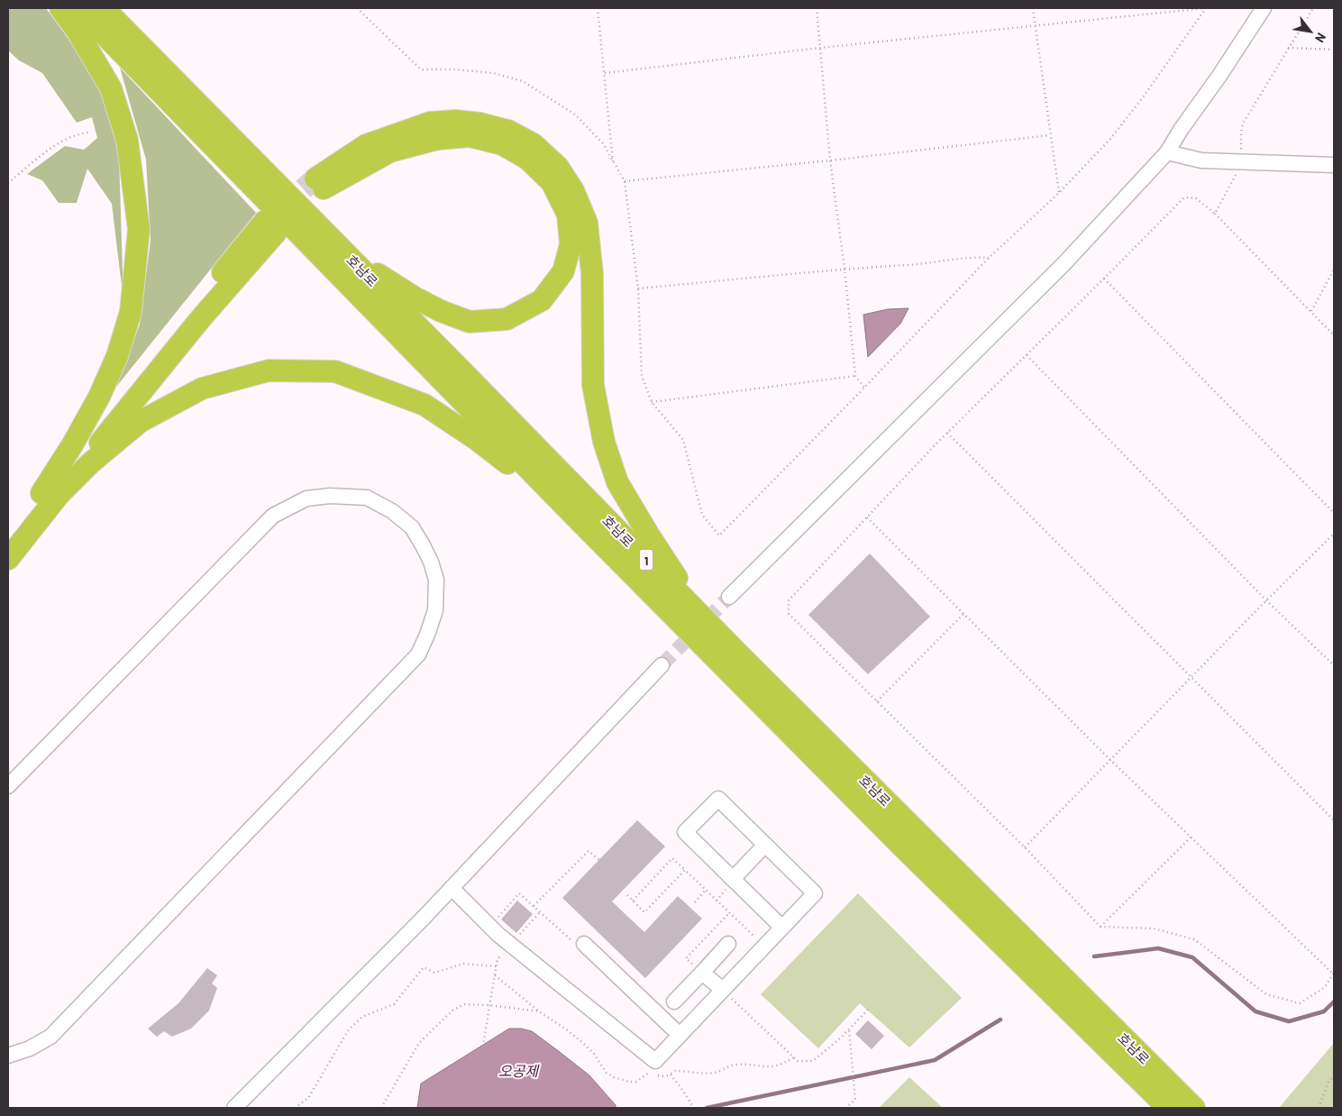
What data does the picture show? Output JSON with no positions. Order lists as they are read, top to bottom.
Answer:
{
  "streets": {
    "highway": ["호남로", "1"]
  },
  "water": ["오공제"],
  "north": "bottom right"
}
